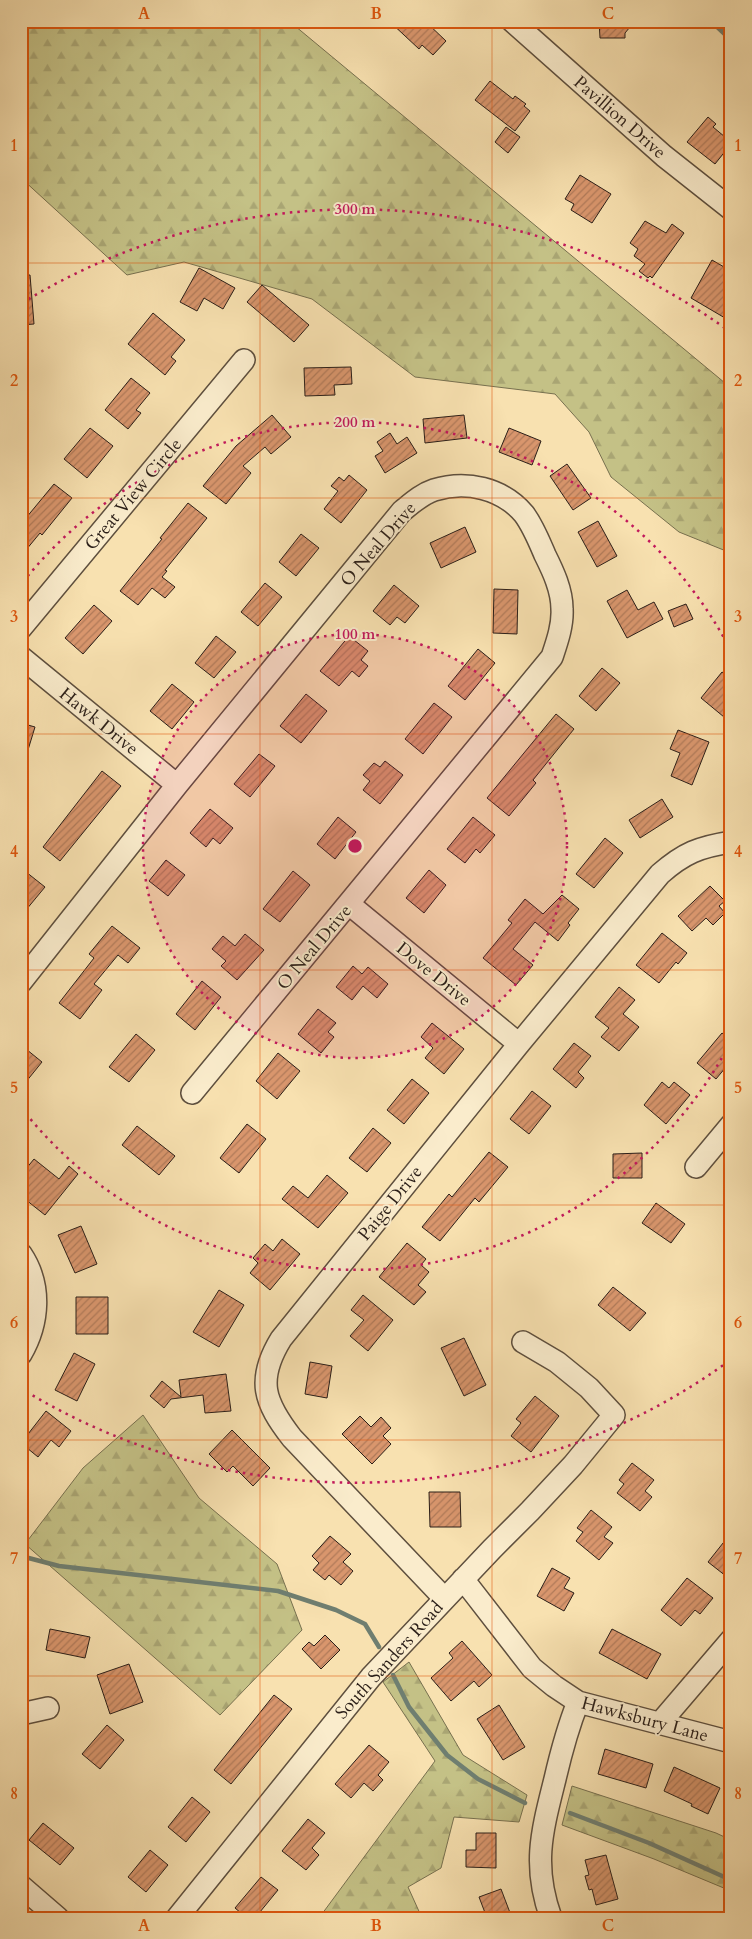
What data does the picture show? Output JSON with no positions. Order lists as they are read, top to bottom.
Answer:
{
  "streets": {
    "street": [
      "Pavillion Drive",
      "Great View Circle",
      "O Neal Drive",
      "Hawk Drive",
      "Dove Drive",
      "Paige Drive",
      "South Sanders Road",
      "Hawksbury Lane"
    ]
  },
  "crossings": [
    ["O Neal Drive", "Hawk Drive"],
    ["O Neal Drive", "Dove Drive"],
    ["Dove Drive", "Paige Drive"],
    ["Paige Drive", "South Sanders Road"],
    ["South Sanders Road", "Hawksbury Lane"]
  ],
  "grid": {
    "columns": ["A", "B", "C"],
    "rows": [
      "1",
      "2",
      "3",
      "4",
      "5",
      "6",
      "7",
      "8"
    ]
  },
  "rings": ["300 m", "200 m", "100 m"]
}
